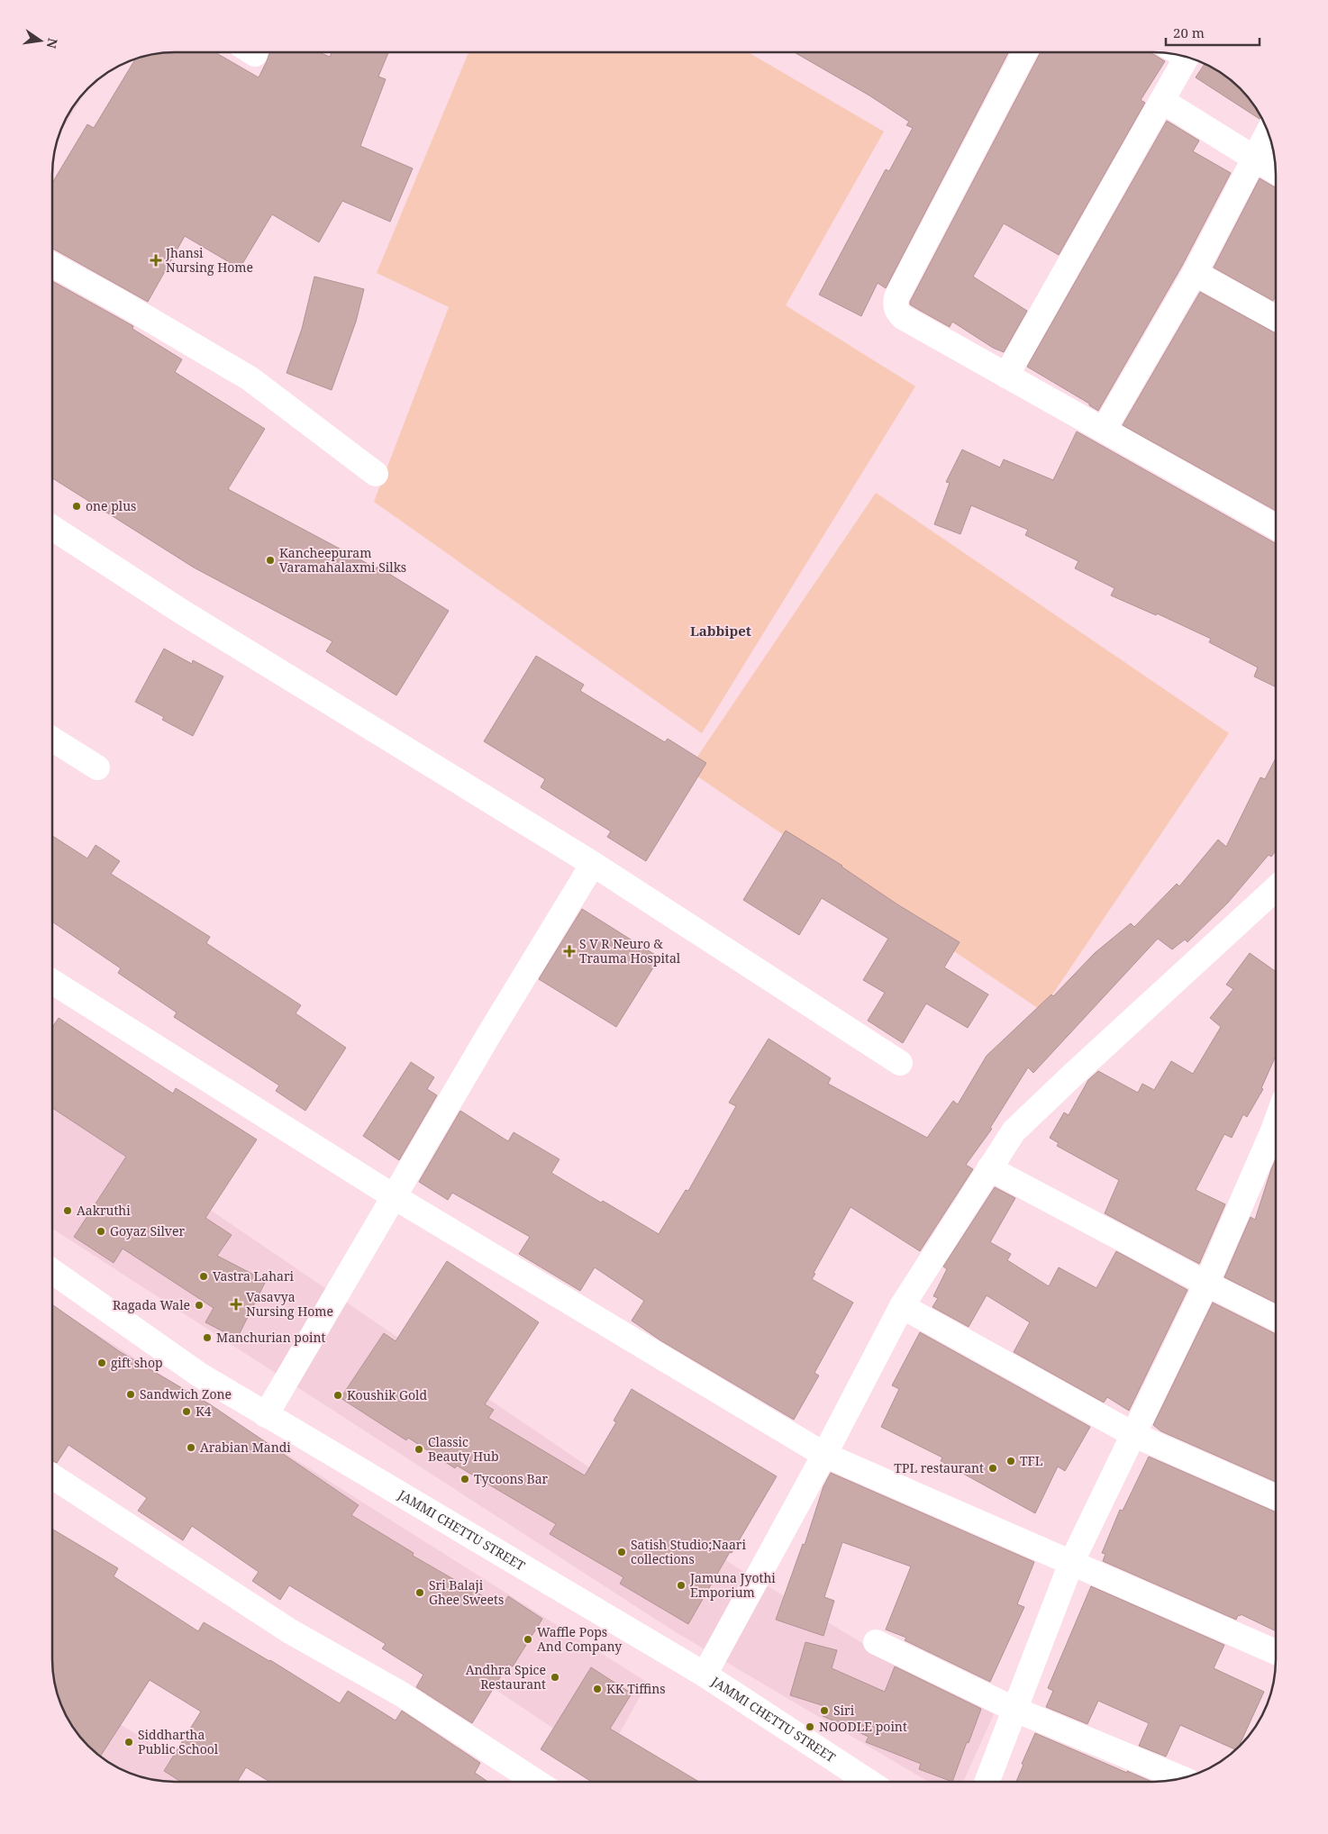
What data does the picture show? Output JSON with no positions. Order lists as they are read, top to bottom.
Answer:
{
  "streets": {
    "street": ["JAMMI CHETTU STREET"]
  },
  "districts": ["Labbipet"],
  "places": {
    "health": ["Jhansi Nursing Home", "S V R Neuro & Trauma Hospital", "Vasavya Nursing Home"],
    "other": [
      "one plus",
      "Kancheepuram Varamahalaxmi Silks",
      "Aakruthi",
      "Goyaz Silver",
      "Vastra Lahari",
      "Ragada Wale",
      "Manchurian point",
      "gift shop",
      "Sandwich Zone",
      "Koushik Gold",
      "K4",
      "Arabian Mandi",
      "Classic Beauty Hub",
      "TFL",
      "TPL restaurant",
      "Tycoons Bar",
      "Satish Studio;Naari collections",
      "Jamuna Jyothi Emporium",
      "Sri Balaji Ghee Sweets",
      "Waffle Pops And Company",
      "Andhra Spice Restaurant",
      "KK Tiffins",
      "Siri",
      "NOODLE point",
      "Siddhartha Public School"
    ]
  },
  "scale_bar": "20 m",
  "north": "right"
}
